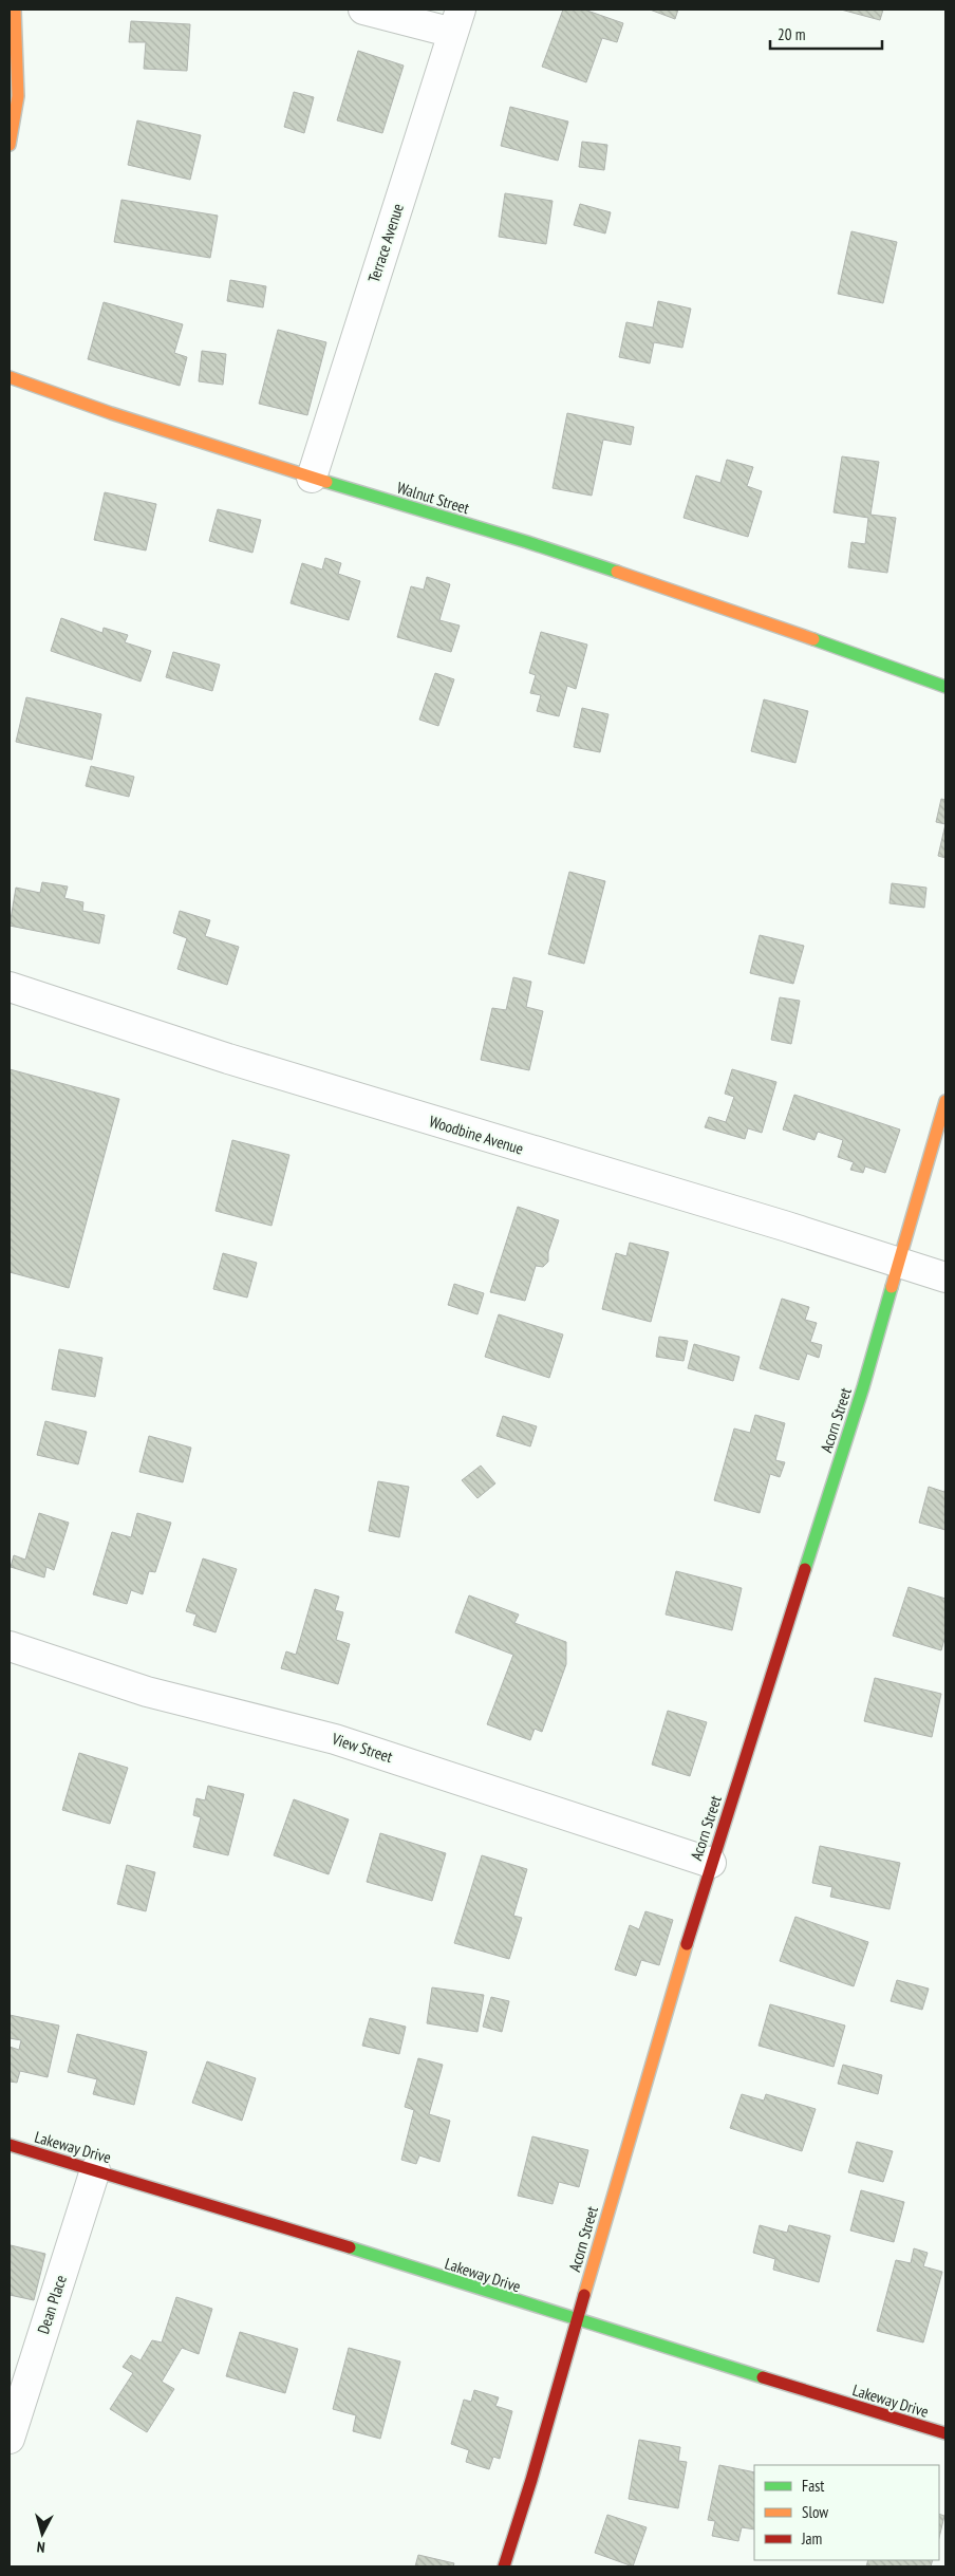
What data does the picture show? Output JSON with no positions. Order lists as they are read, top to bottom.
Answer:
{
  "streets": {
    "street": [
      "Terrace Avenue",
      "Walnut Street",
      "Woodbine Avenue",
      "Acorn Street",
      "View Street",
      "Lakeway Drive",
      "Dean Place"
    ]
  },
  "crossings": [
    ["Terrace Avenue", "Walnut Street"],
    ["Woodbine Avenue", "Acorn Street"],
    ["Acorn Street", "View Street"],
    ["Acorn Street", "Lakeway Drive"],
    ["Lakeway Drive", "Dean Place"]
  ],
  "legend": ["Fast", "Slow", "Jam"],
  "scale_bar": "20 m",
  "north": "bottom"
}
